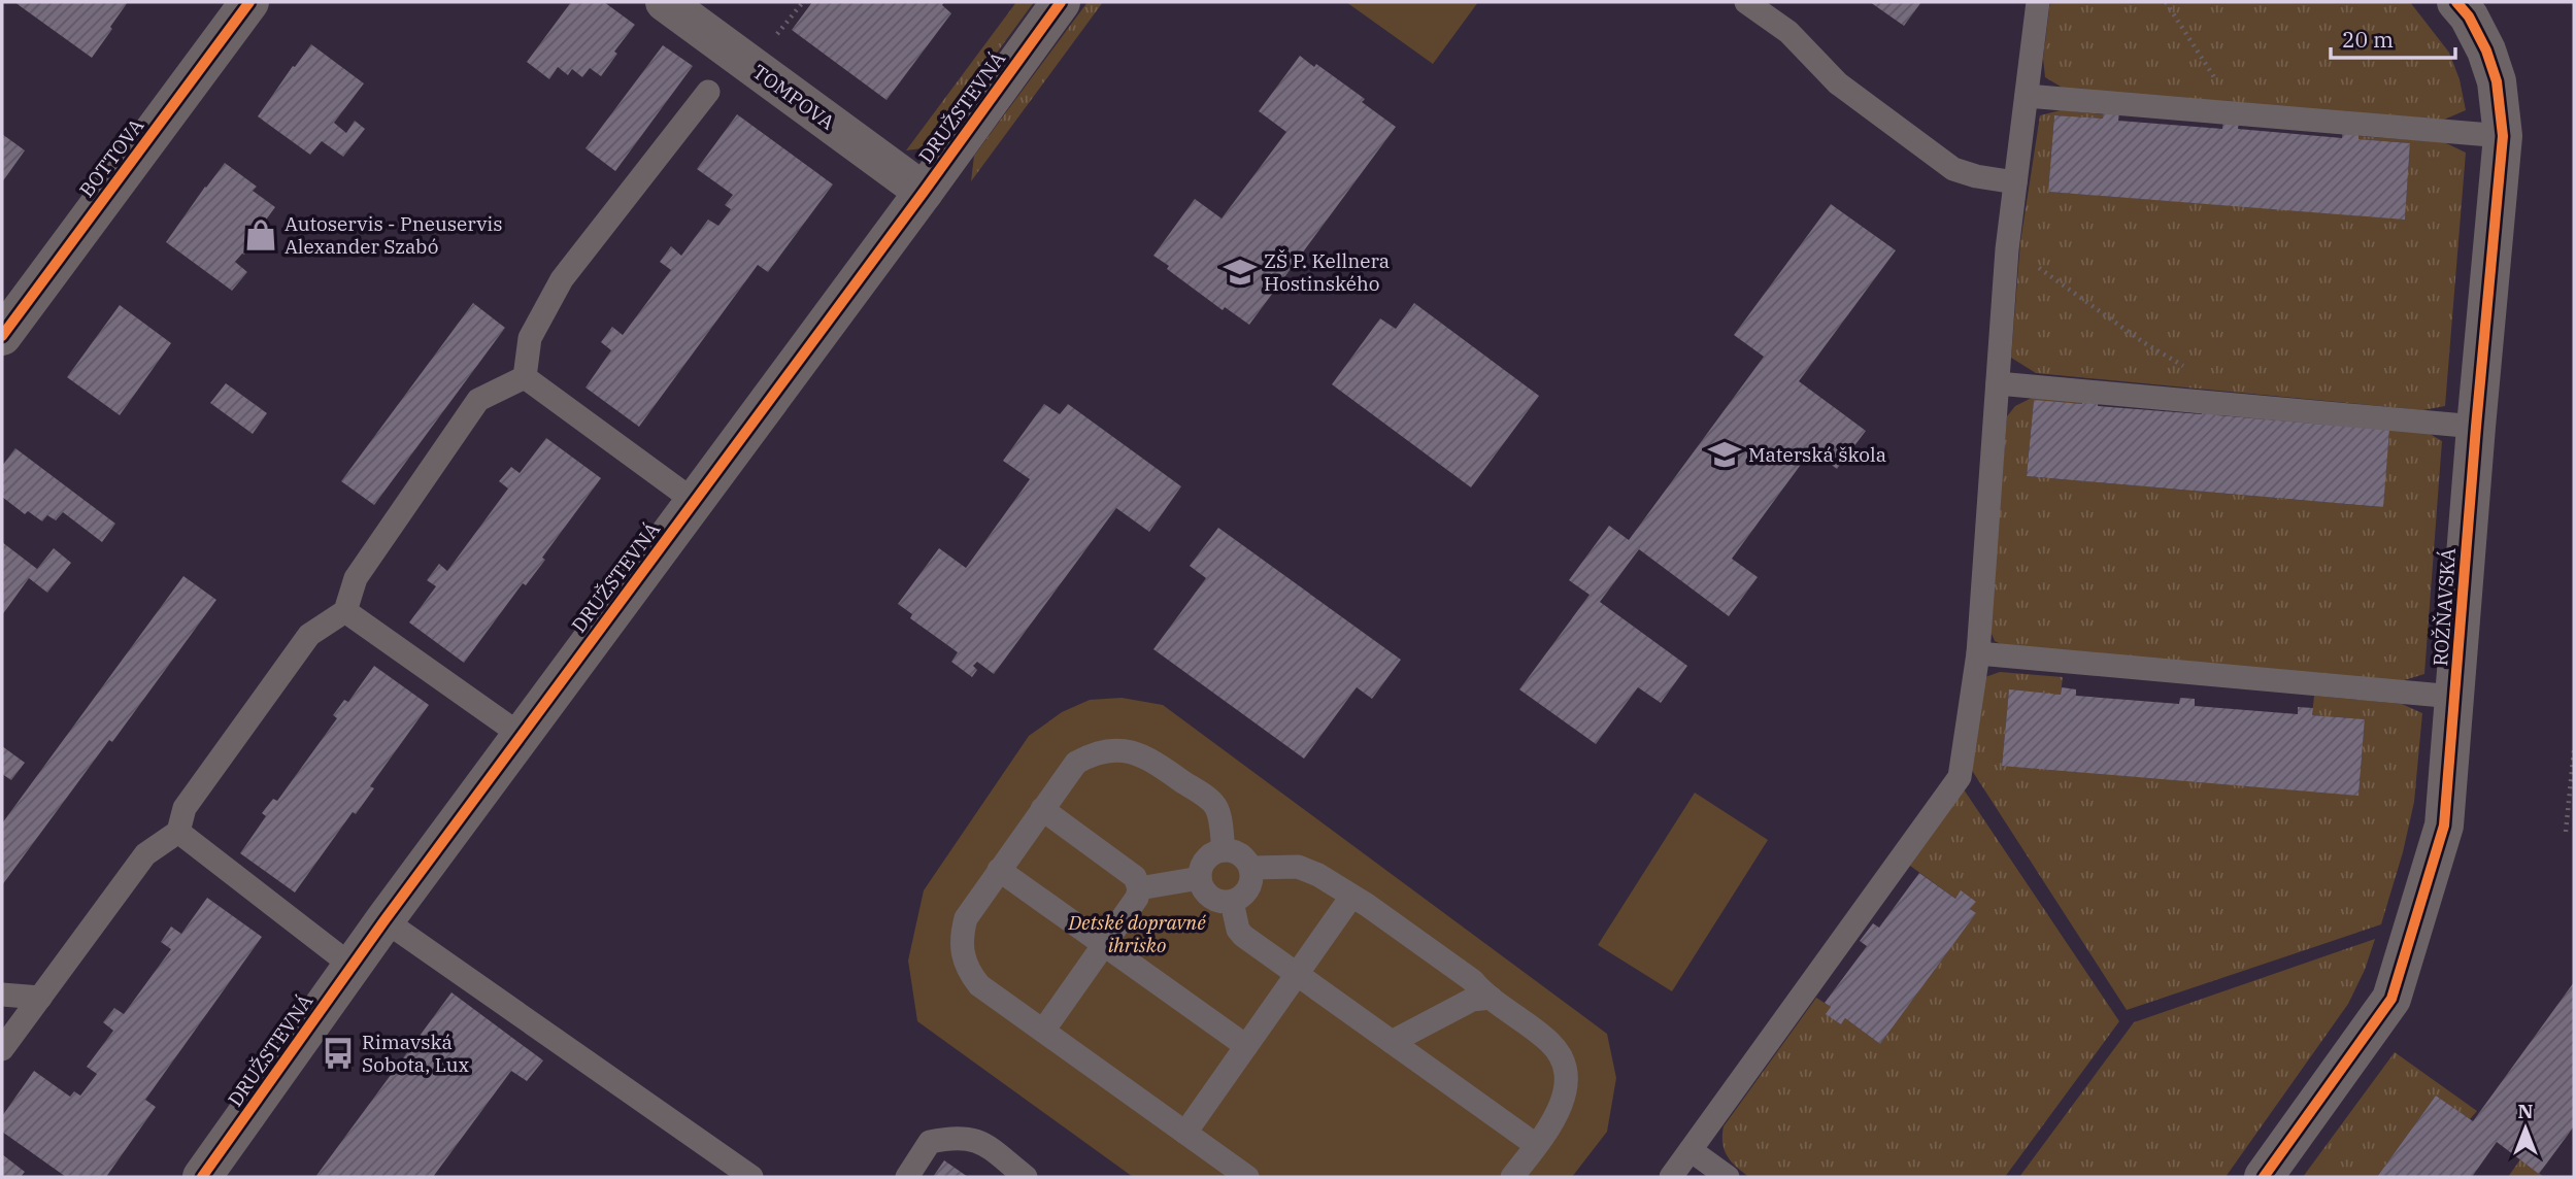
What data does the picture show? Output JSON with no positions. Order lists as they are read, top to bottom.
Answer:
{
  "streets": {
    "street": [
      "TOMPOVA",
      "DRUŽSTEVNÁ",
      "BOTTOVA",
      "ROŽŇAVSKÁ"
    ]
  },
  "crossings": [
    ["TOMPOVA", "DRUŽSTEVNÁ"]
  ],
  "parks": ["Detské dopravné ihrisko"],
  "places": {
    "shop": ["Autoservis - Pneuservis Alexander Szabó"],
    "school or university": ["ZŠ P. Kellnera Hostinského", "Materská škola"],
    "bus stop": ["Rimavská Sobota, Lux"]
  },
  "scale_bar": "20 m",
  "north": "top"
}
